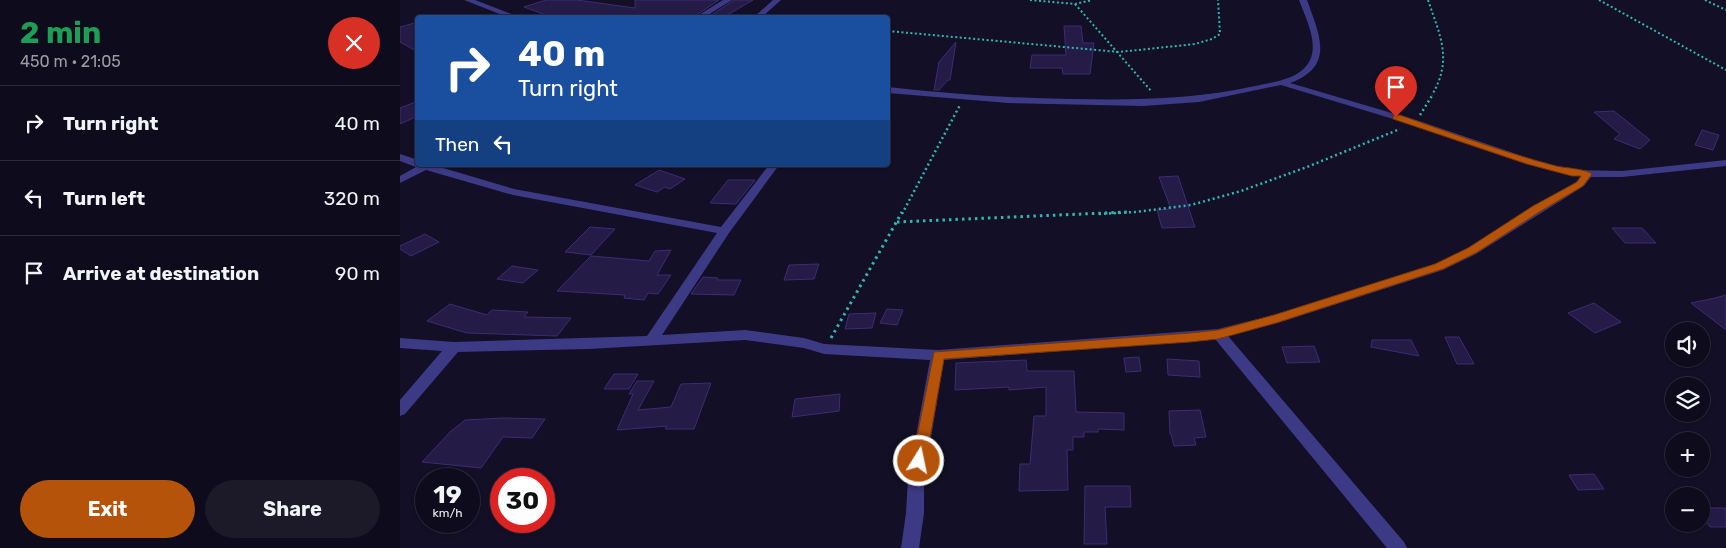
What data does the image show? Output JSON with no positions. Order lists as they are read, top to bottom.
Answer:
{
  "page": {
    "heading": ["2 min", "450 m · 21:05"],
    "turn": ["40 m", "Turn right"],
    "list": [
      {
        "name": "Turn right",
        "value": "40 m"
      },
      {
        "name": "Turn left",
        "value": "320 m"
      },
      {
        "name": "Arrive at destination",
        "value": "90 m"
      }
    ],
    "then": "Then",
    "map_buttons": ["+", "−"],
    "speed": "19 km/h",
    "limit": "30",
    "buttons": ["Exit", "Share"]
  }
}
